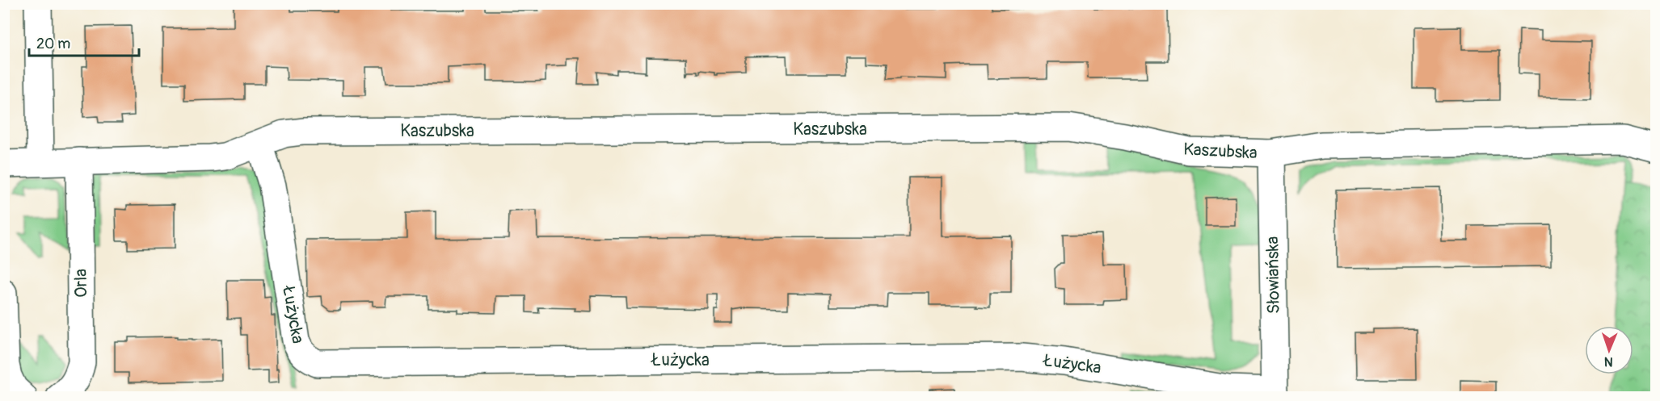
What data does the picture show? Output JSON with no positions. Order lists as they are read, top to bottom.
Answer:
{
  "streets": {
    "street": [
      "Kaszubska",
      "Słowiańska",
      "Orla",
      "Łużycka"
    ]
  },
  "crossings": [
    ["Kaszubska", "Słowiańska"],
    ["Kaszubska", "Orla"],
    ["Kaszubska", "Łużycka"],
    ["Słowiańska", "Łużycka"]
  ],
  "scale_bar": "20 m",
  "north": "bottom"
}
